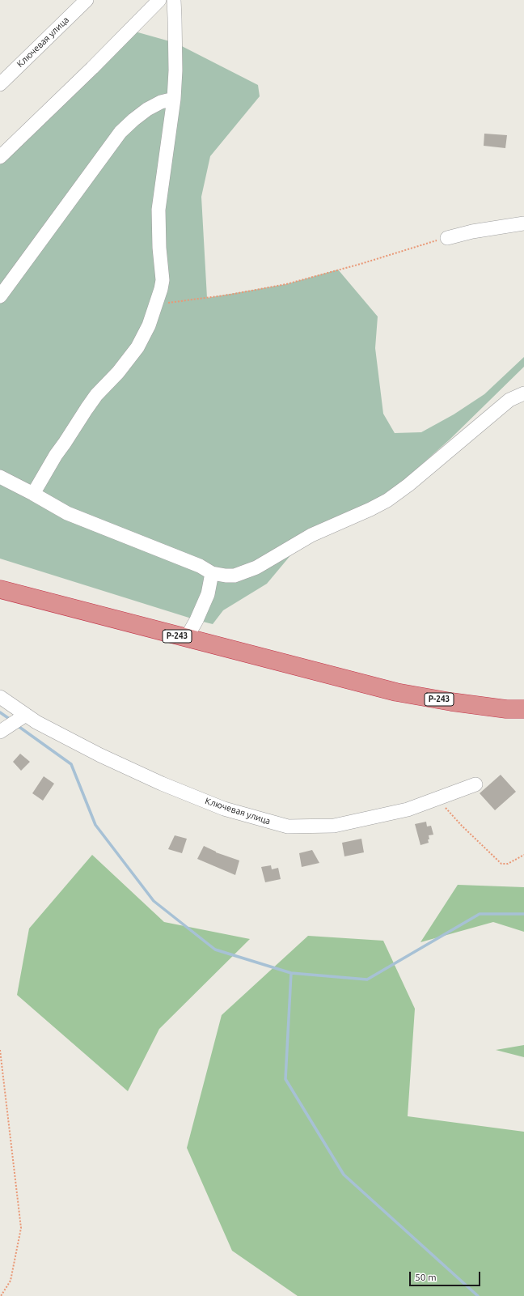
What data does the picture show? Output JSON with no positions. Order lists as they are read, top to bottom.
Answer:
{
  "streets": {
    "highway": ["Р-243"],
    "street": ["Ключевая улица"]
  },
  "scale_bar": "50 m"
}
